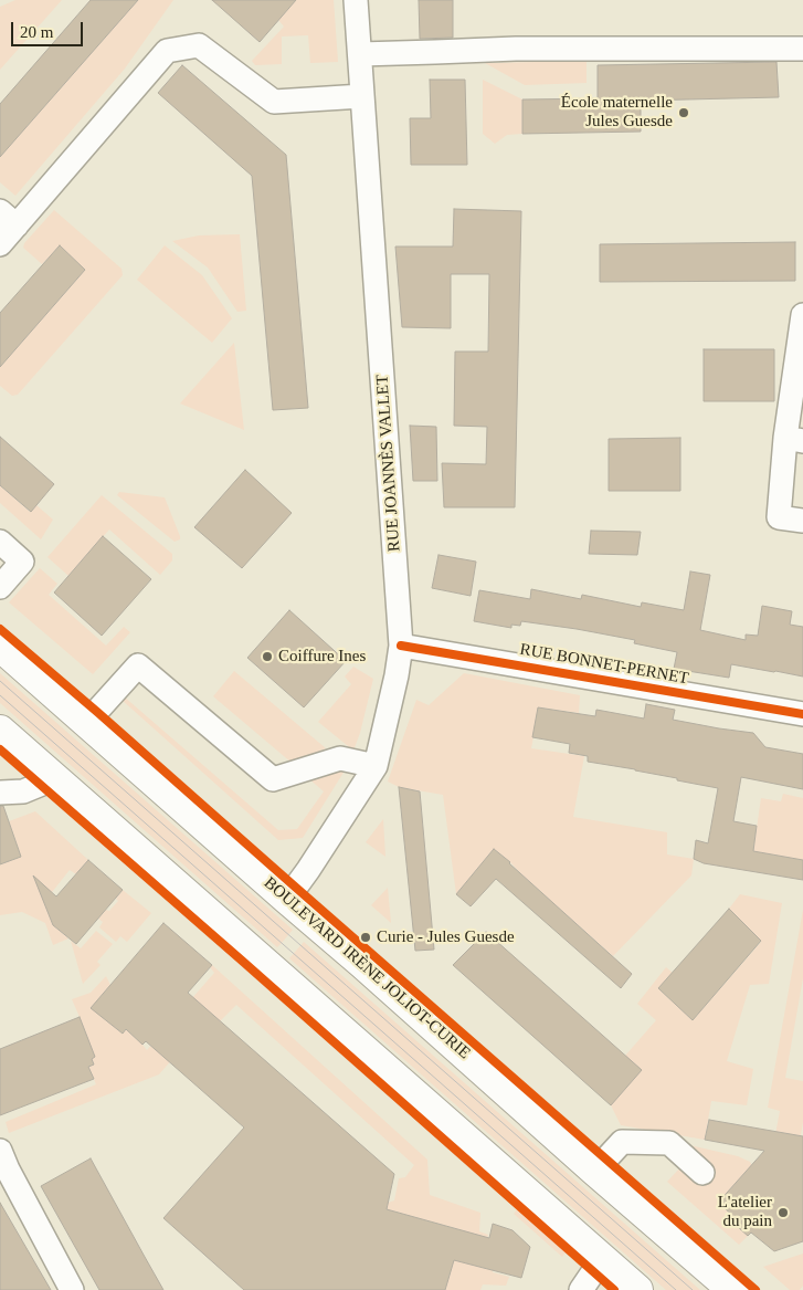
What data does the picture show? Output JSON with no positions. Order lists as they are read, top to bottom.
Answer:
{
  "streets": {
    "main road": ["BOULEVARD IRÈNE JOLIOT-CURIE"],
    "street": ["RUE JOANNÈS VALLET", "RUE BONNET-PERNET"]
  },
  "crossings": [
    ["RUE JOANNÈS VALLET", "RUE BONNET-PERNET"],
    ["RUE JOANNÈS VALLET", "BOULEVARD IRÈNE JOLIOT-CURIE"]
  ],
  "places": [
    "École maternelle Jules Guesde",
    "Coiffure Ines",
    "Curie - Jules Guesde",
    "L'atelier du pain"
  ],
  "scale_bar": "20 m"
}
